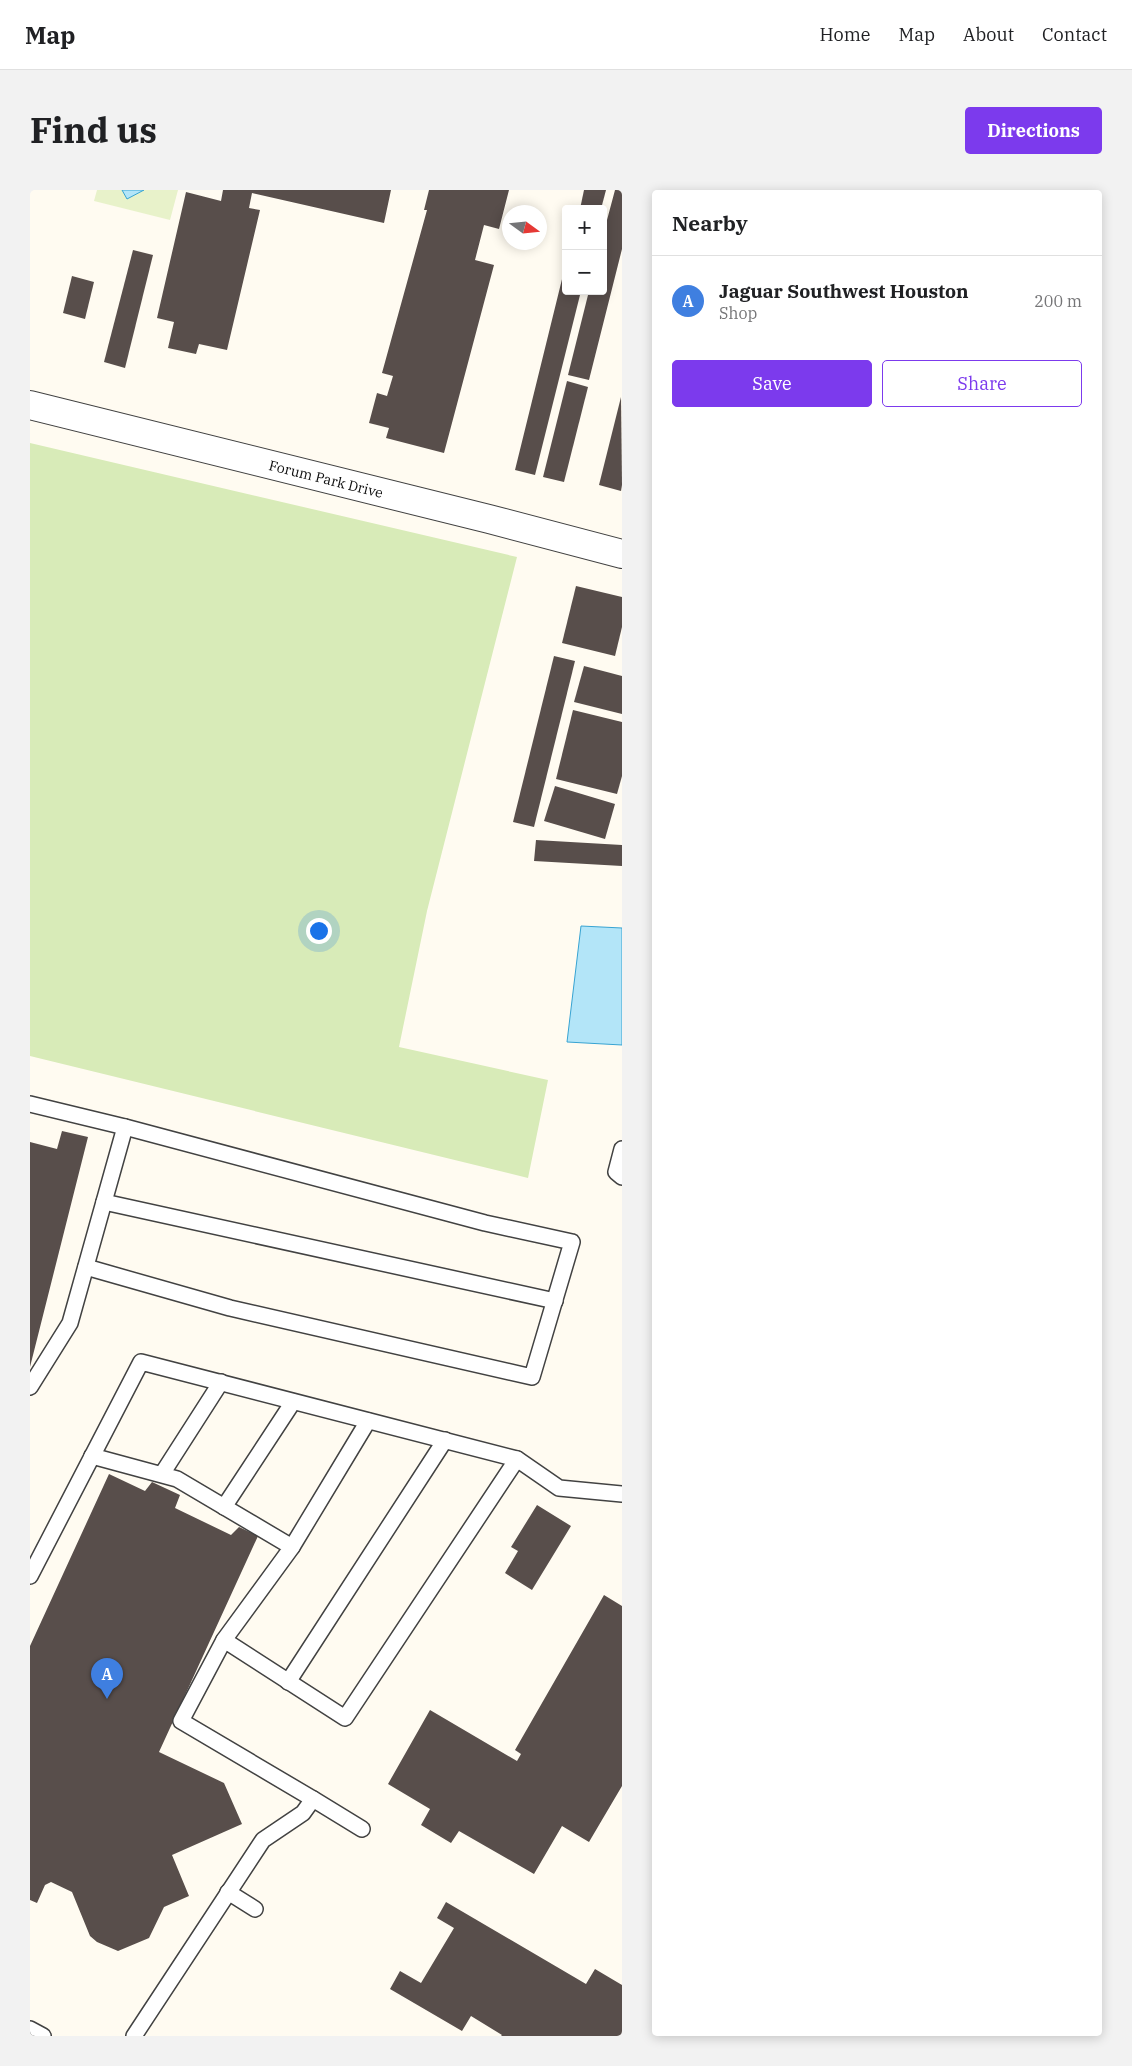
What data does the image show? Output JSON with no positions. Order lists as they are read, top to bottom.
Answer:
{
  "streets": {
    "street": ["Forum Park Drive"]
  },
  "north": "right",
  "page": {
    "header": "Map",
    "nav": [
      "Home",
      "Map",
      "About",
      "Contact"
    ],
    "title": "Find us",
    "buttons": [
      "Directions",
      ["Save", "Share"]
    ],
    "heading": "Nearby",
    "map_buttons": ["+", "−"],
    "list": [
      {
        "mark": "A",
        "name": "Jaguar Southwest Houston",
        "note": "Shop",
        "value": "200 m"
      }
    ],
    "pins": "A"
  }
}
